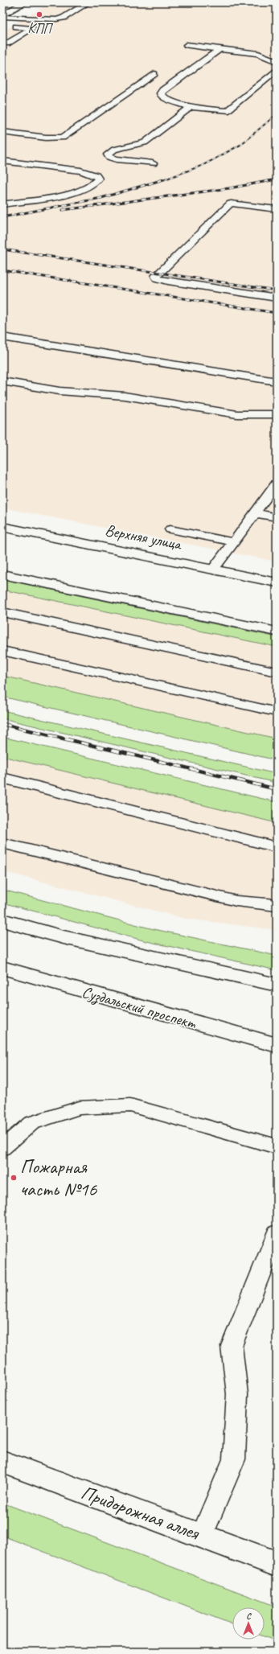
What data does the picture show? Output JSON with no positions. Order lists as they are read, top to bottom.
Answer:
{
  "streets": {
    "street": ["Верхняя улица", "Суздальский проспект", "Придорожная аллея"]
  },
  "places": ["КПП", "Пожарная часть №16"],
  "north": "top"
}
